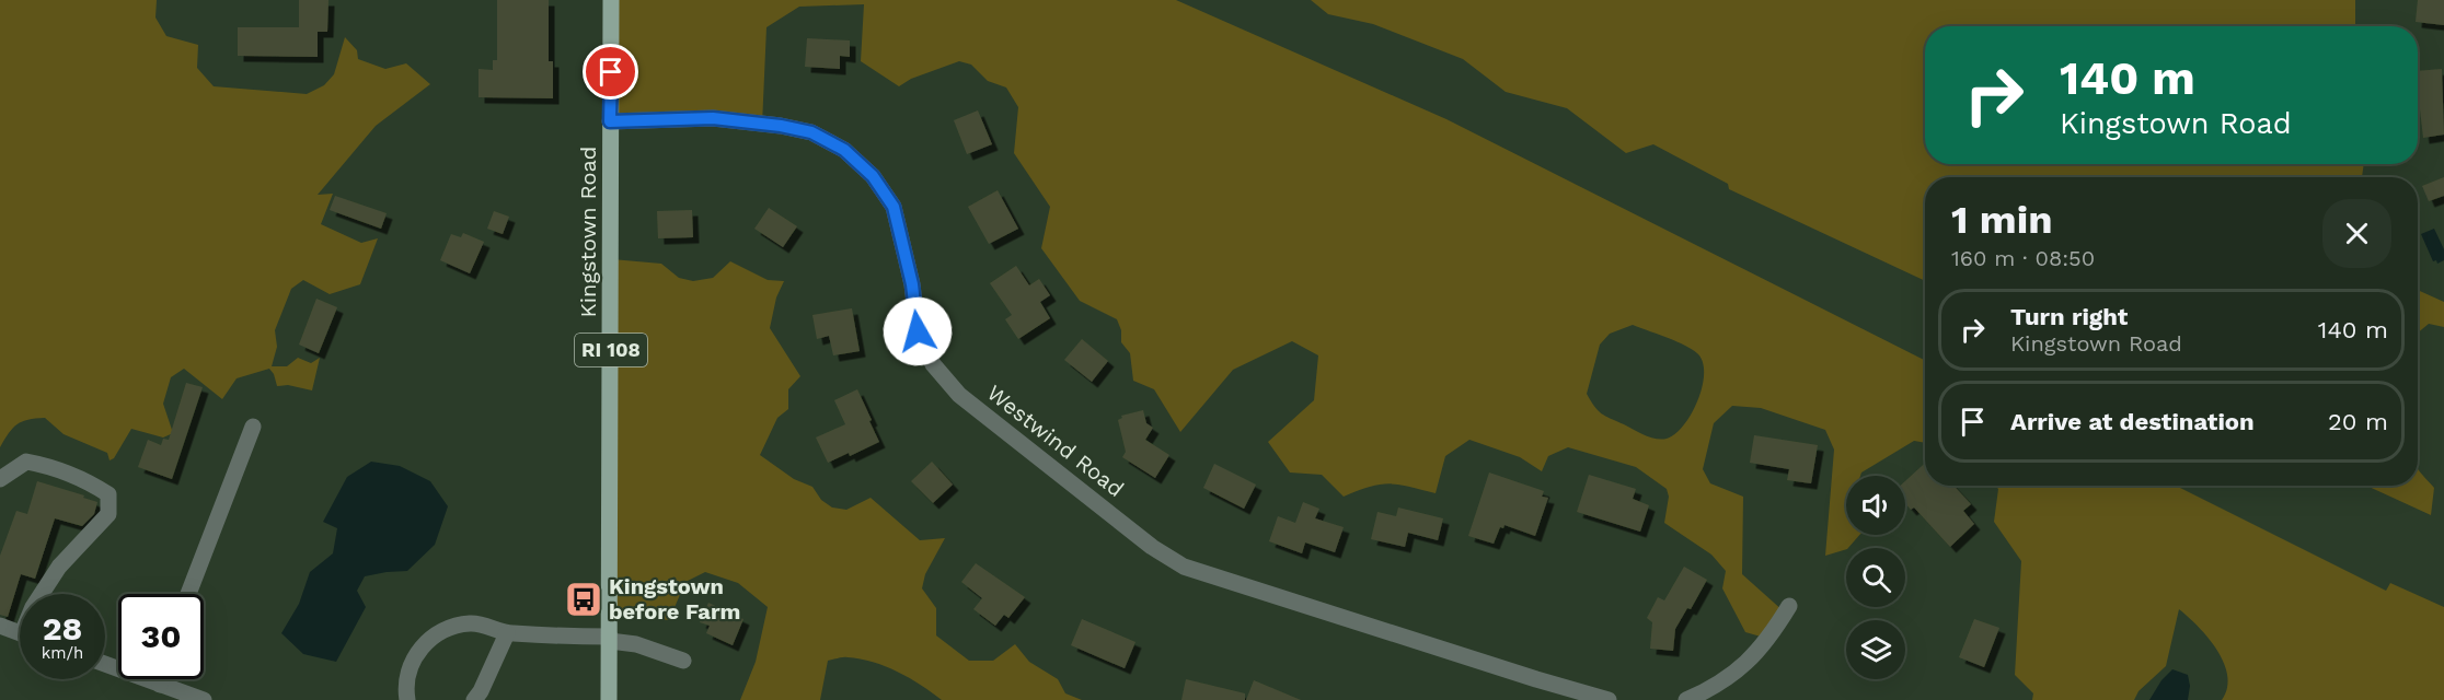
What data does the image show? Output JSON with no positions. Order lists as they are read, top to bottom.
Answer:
{
  "streets": {
    "main road": ["Kingstown Road", "RI 108"],
    "street": ["Westwind Road"]
  },
  "crossings": [
    ["Kingstown Road", "Westwind Road"]
  ],
  "places": {
    "bus stop": ["Kingstown before Farm"]
  },
  "page": {
    "turn": ["140 m", "Kingstown Road"],
    "heading": ["1 min", "160 m · 08:50"],
    "list": [
      {
        "name": "Turn right",
        "note": "Kingstown Road",
        "value": "140 m"
      },
      {
        "name": "Arrive at destination",
        "value": "20 m"
      }
    ],
    "speed": "28 km/h",
    "limit": "30"
  }
}
